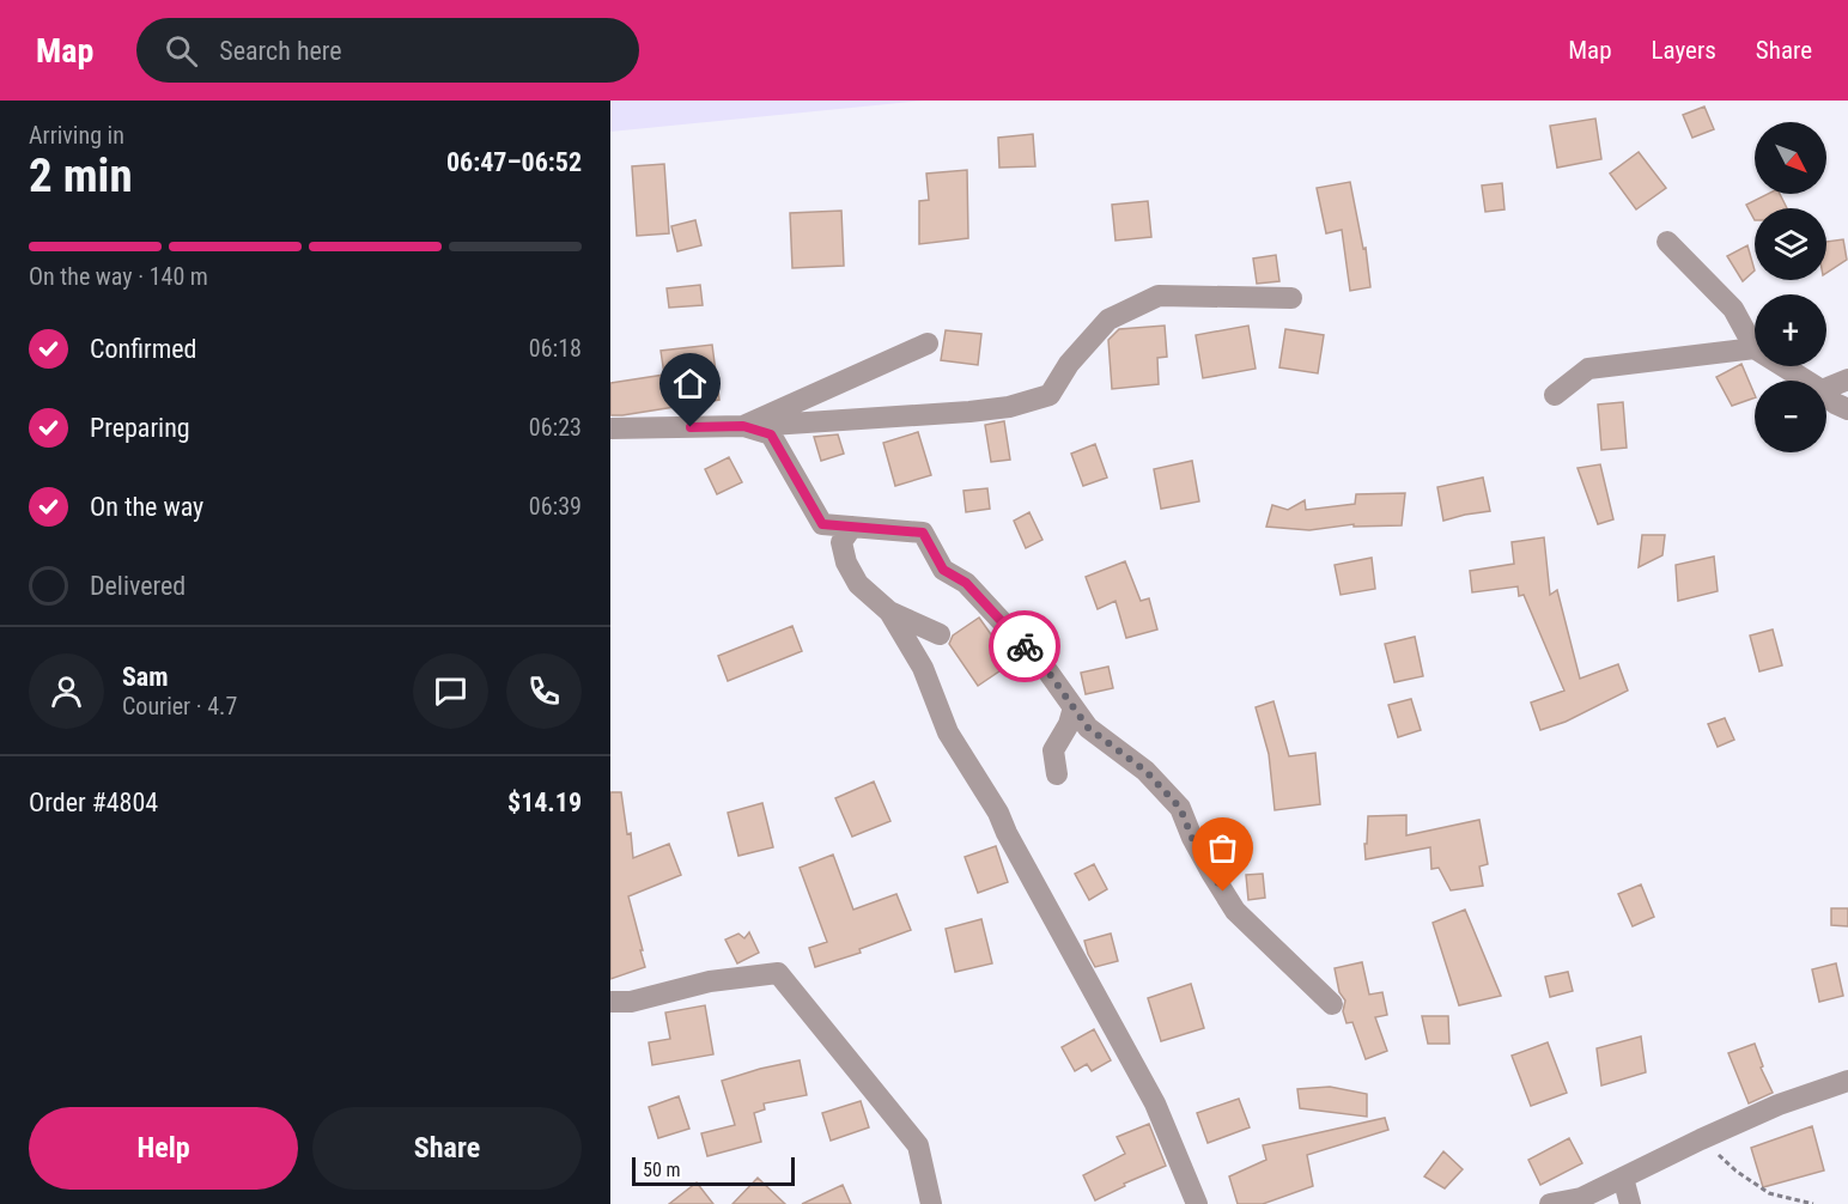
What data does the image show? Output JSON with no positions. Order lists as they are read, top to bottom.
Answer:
{
  "scale_bar": "50 m",
  "north": "bottom right",
  "page": {
    "header": "Map",
    "search": "Search here",
    "nav": ["Map", "Layers", "Share"],
    "heading": ["2 min", "Arriving in", "06:47–06:52"],
    "panel": [
      "Sam",
      "Courier · 4.7",
      "Order #4804",
      "$14.19"
    ],
    "map_buttons": ["+", "−"],
    "bar": "On the way · 140 m",
    "list": [
      ["Confirmed", "06:18"],
      ["Preparing", "06:23"],
      ["On the way", "06:39"],
      "Delivered"
    ],
    "buttons": ["Help", "Share"],
    "scale": "50 m"
  }
}
